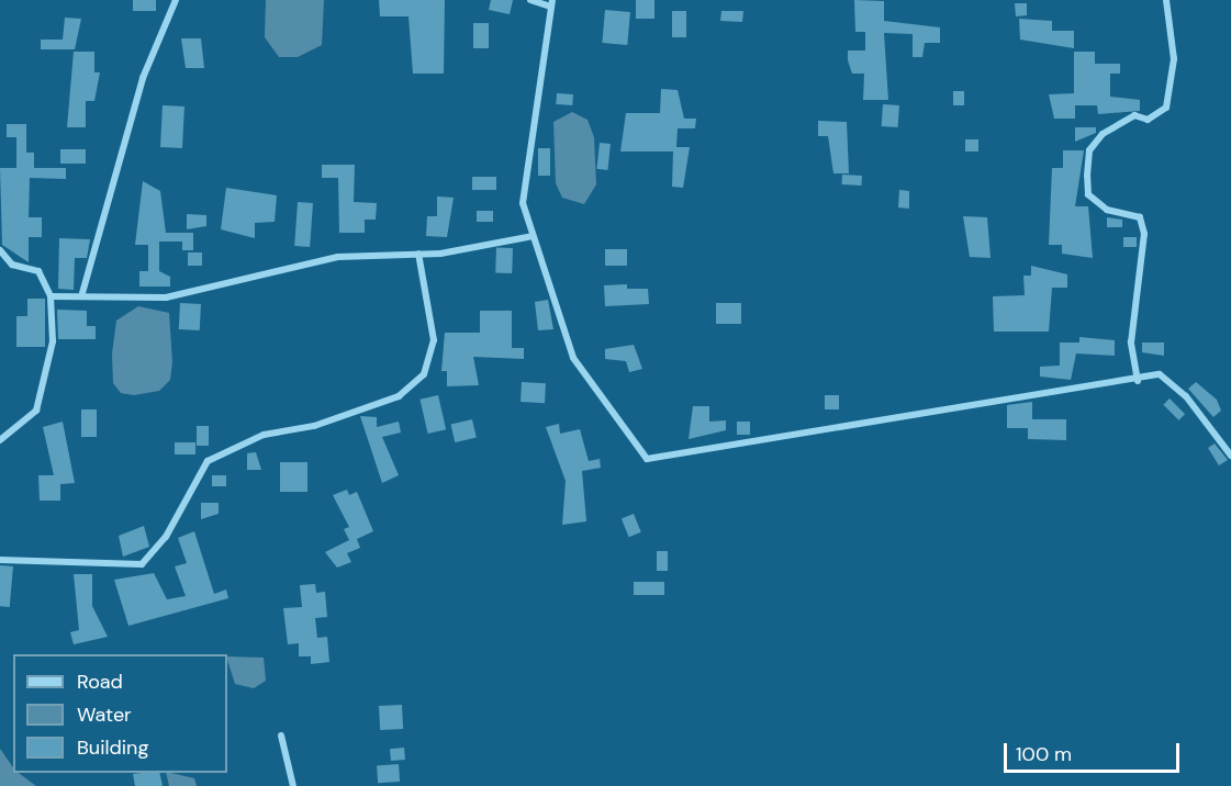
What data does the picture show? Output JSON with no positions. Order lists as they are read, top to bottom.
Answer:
{
  "legend": ["Road", "Water", "Building"],
  "scale_bar": "100 m"
}
